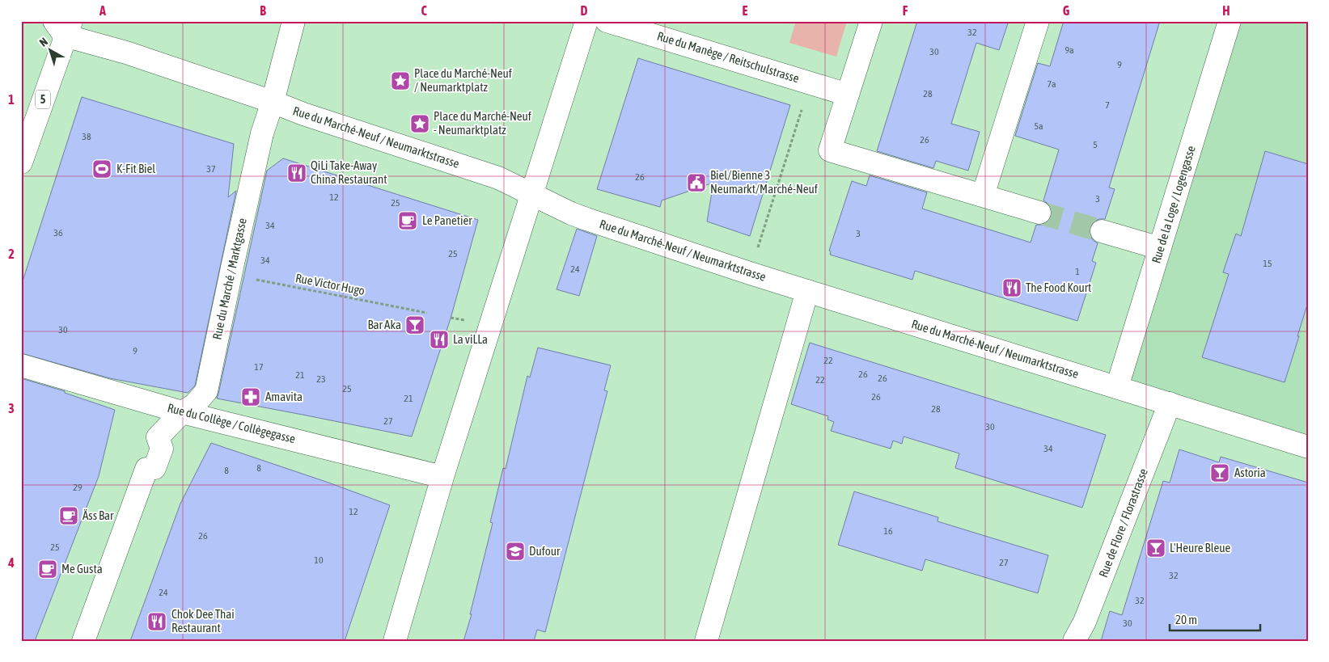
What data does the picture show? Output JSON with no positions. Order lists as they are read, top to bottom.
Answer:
{
  "streets": {
    "street": [
      "Rue du Manège / Reitschulstrasse",
      "5",
      "Rue du Marché-Neuf / Neumarktstrasse",
      "Rue de la Loge / Logengasse",
      "Rue du Marché / Marktgasse",
      "Rue du Collège / Collègegasse",
      "Rue de Flore / Florastrasse"
    ],
    "path": ["Rue Victor Hugo"]
  },
  "crossings": [
    ["5", "Rue du Marché-Neuf / Neumarktstrasse"],
    ["Rue du Marché-Neuf / Neumarktstrasse", "Rue de la Loge / Logengasse"],
    ["Rue du Marché-Neuf / Neumarktstrasse", "Rue du Marché / Marktgasse"],
    ["Rue du Marché-Neuf / Neumarktstrasse", "Rue de Flore / Florastrasse"],
    ["Rue du Marché / Marktgasse", "Rue Victor Hugo"],
    ["Rue du Marché / Marktgasse", "Rue du Collège / Collègegasse"]
  ],
  "places": {
    "place": ["Place du Marché-Neuf / Neumarktplatz", "Place du Marché-Neuf - Neumarktplatz"],
    "sports": ["K-Fit Biel"],
    "restaurant": [
      "QiLi Take-Away China Restaurant",
      "The Food Kourt",
      "La viLLa",
      "Chok Dee Thai Restaurant"
    ],
    "public building": ["Biel/Bienne 3 Neumarkt/Marché-Neuf"],
    "cafe": ["Le Panetier", "Äss Bar", "Me Gusta"],
    "bar": ["Bar Aka", "Astoria", "L'Heure Bleue"],
    "pharmacy": ["Amavita"],
    "school or university": ["Dufour"]
  },
  "house_numbers": [
    "32",
    "9a",
    "30",
    "9",
    "7a",
    "28",
    "7",
    "5a",
    "38",
    "26",
    "5",
    "37",
    "26",
    "12",
    "3",
    "25",
    "34",
    "36",
    "3",
    "25",
    "34",
    "15",
    "24",
    "1",
    "30",
    "9",
    "22",
    "17",
    "26",
    "21",
    "26",
    "23",
    "22",
    "25",
    "26",
    "21",
    "28",
    "27",
    "30",
    "34",
    "8",
    "8",
    "29",
    "12",
    "16",
    "26",
    "25",
    "10",
    "27",
    "32",
    "24",
    "32",
    "30"
  ],
  "scale_bar": "20 m",
  "north": "top left",
  "grid": {
    "columns": [
      "A",
      "B",
      "C",
      "D",
      "E",
      "F",
      "G",
      "H"
    ],
    "rows": [
      "1",
      "2",
      "3",
      "4"
    ]
  }
}
